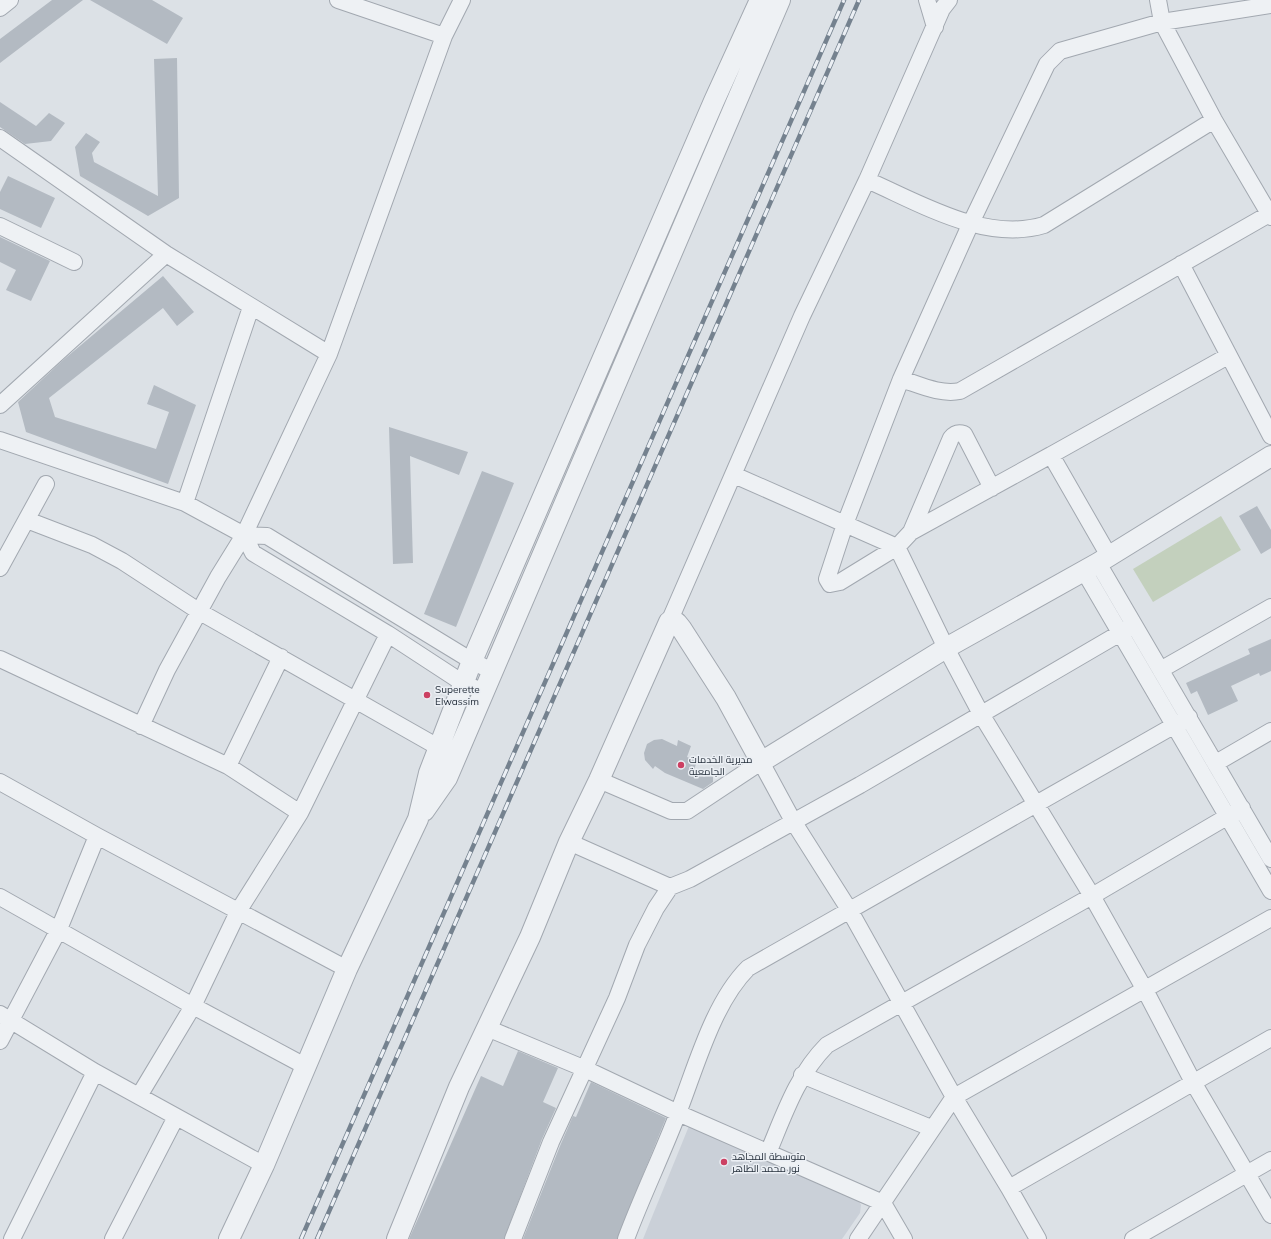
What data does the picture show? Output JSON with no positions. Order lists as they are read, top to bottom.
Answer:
{
  "places": ["Superette Elwassim", "مديرية الخدمات الجامعية", "متوسطة المجاهد نور محمد الطاهر"]
}
